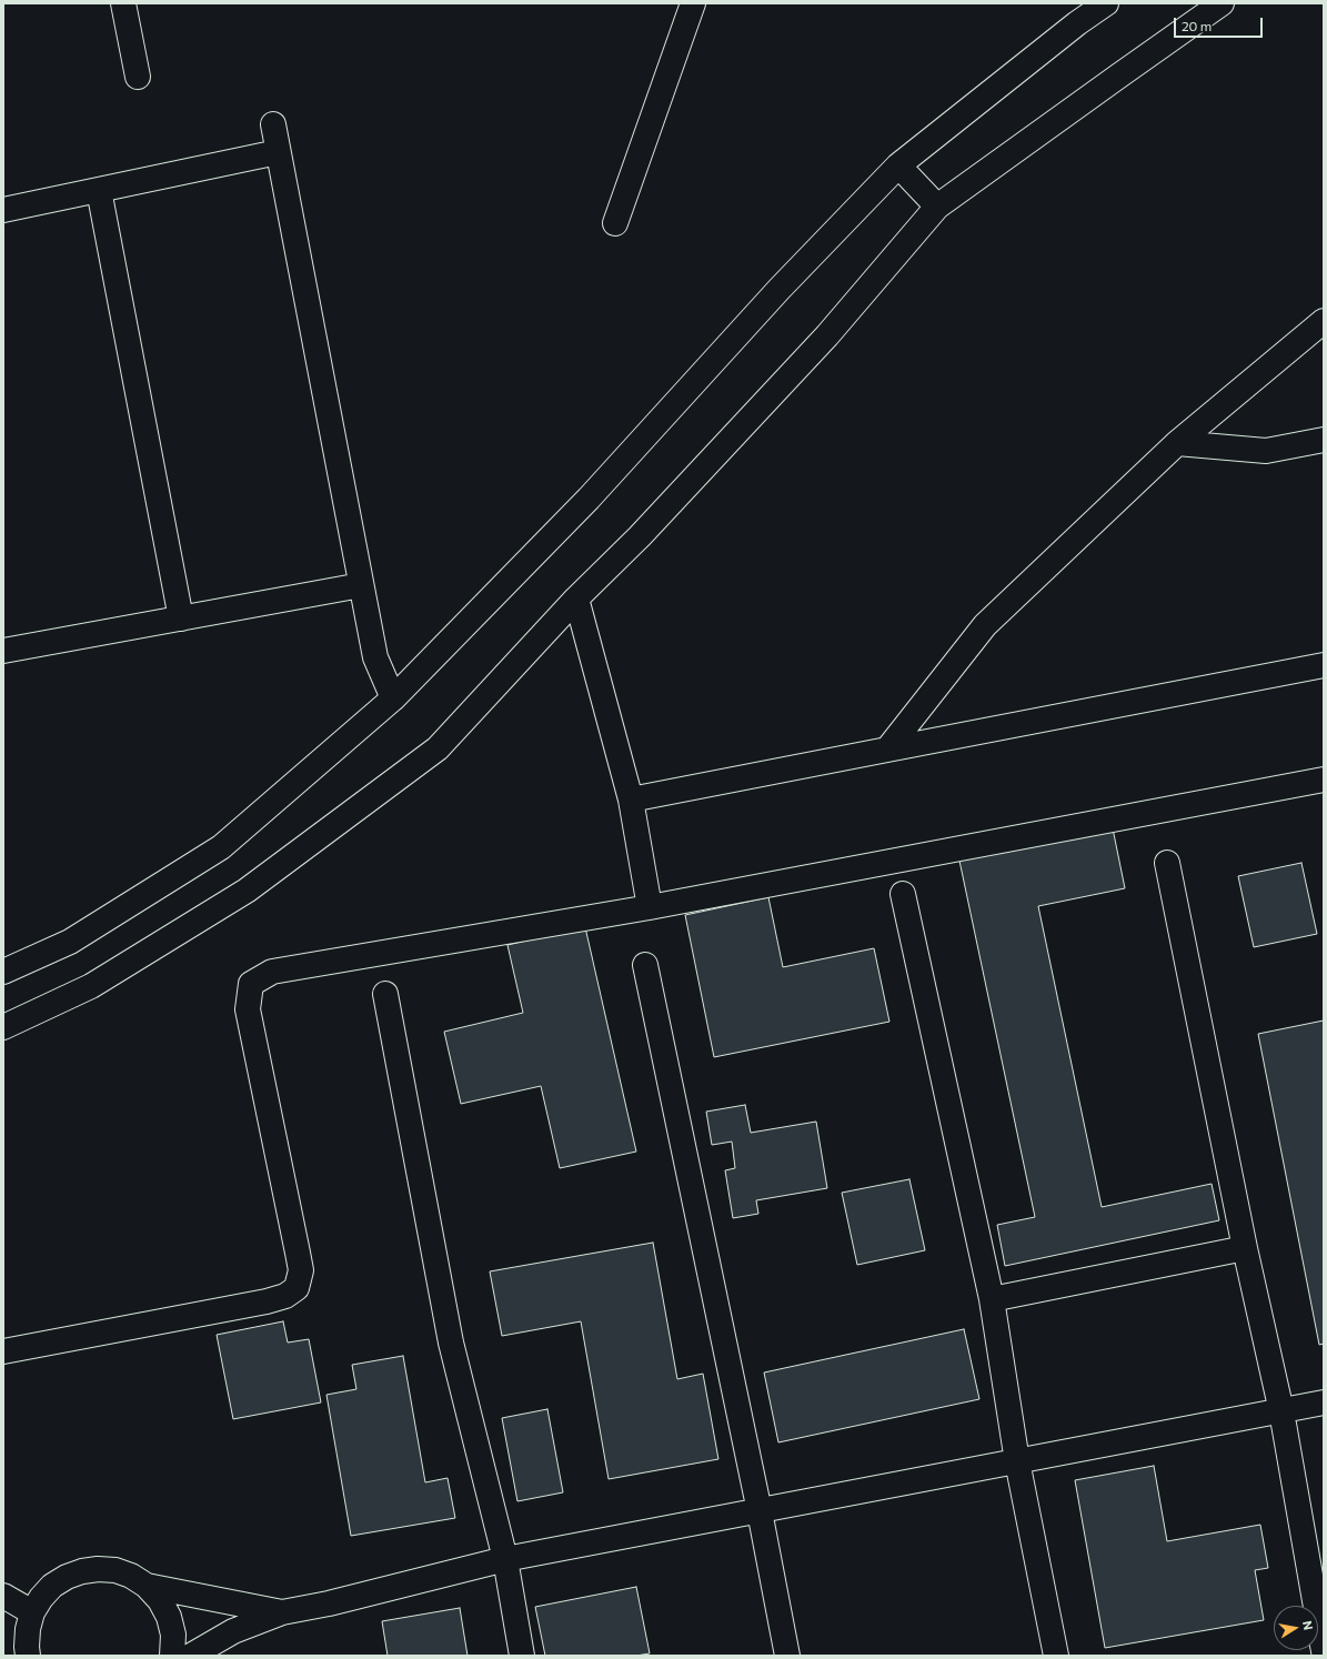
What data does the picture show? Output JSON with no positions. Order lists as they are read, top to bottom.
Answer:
{
  "scale_bar": "20 m",
  "north": "right"
}
